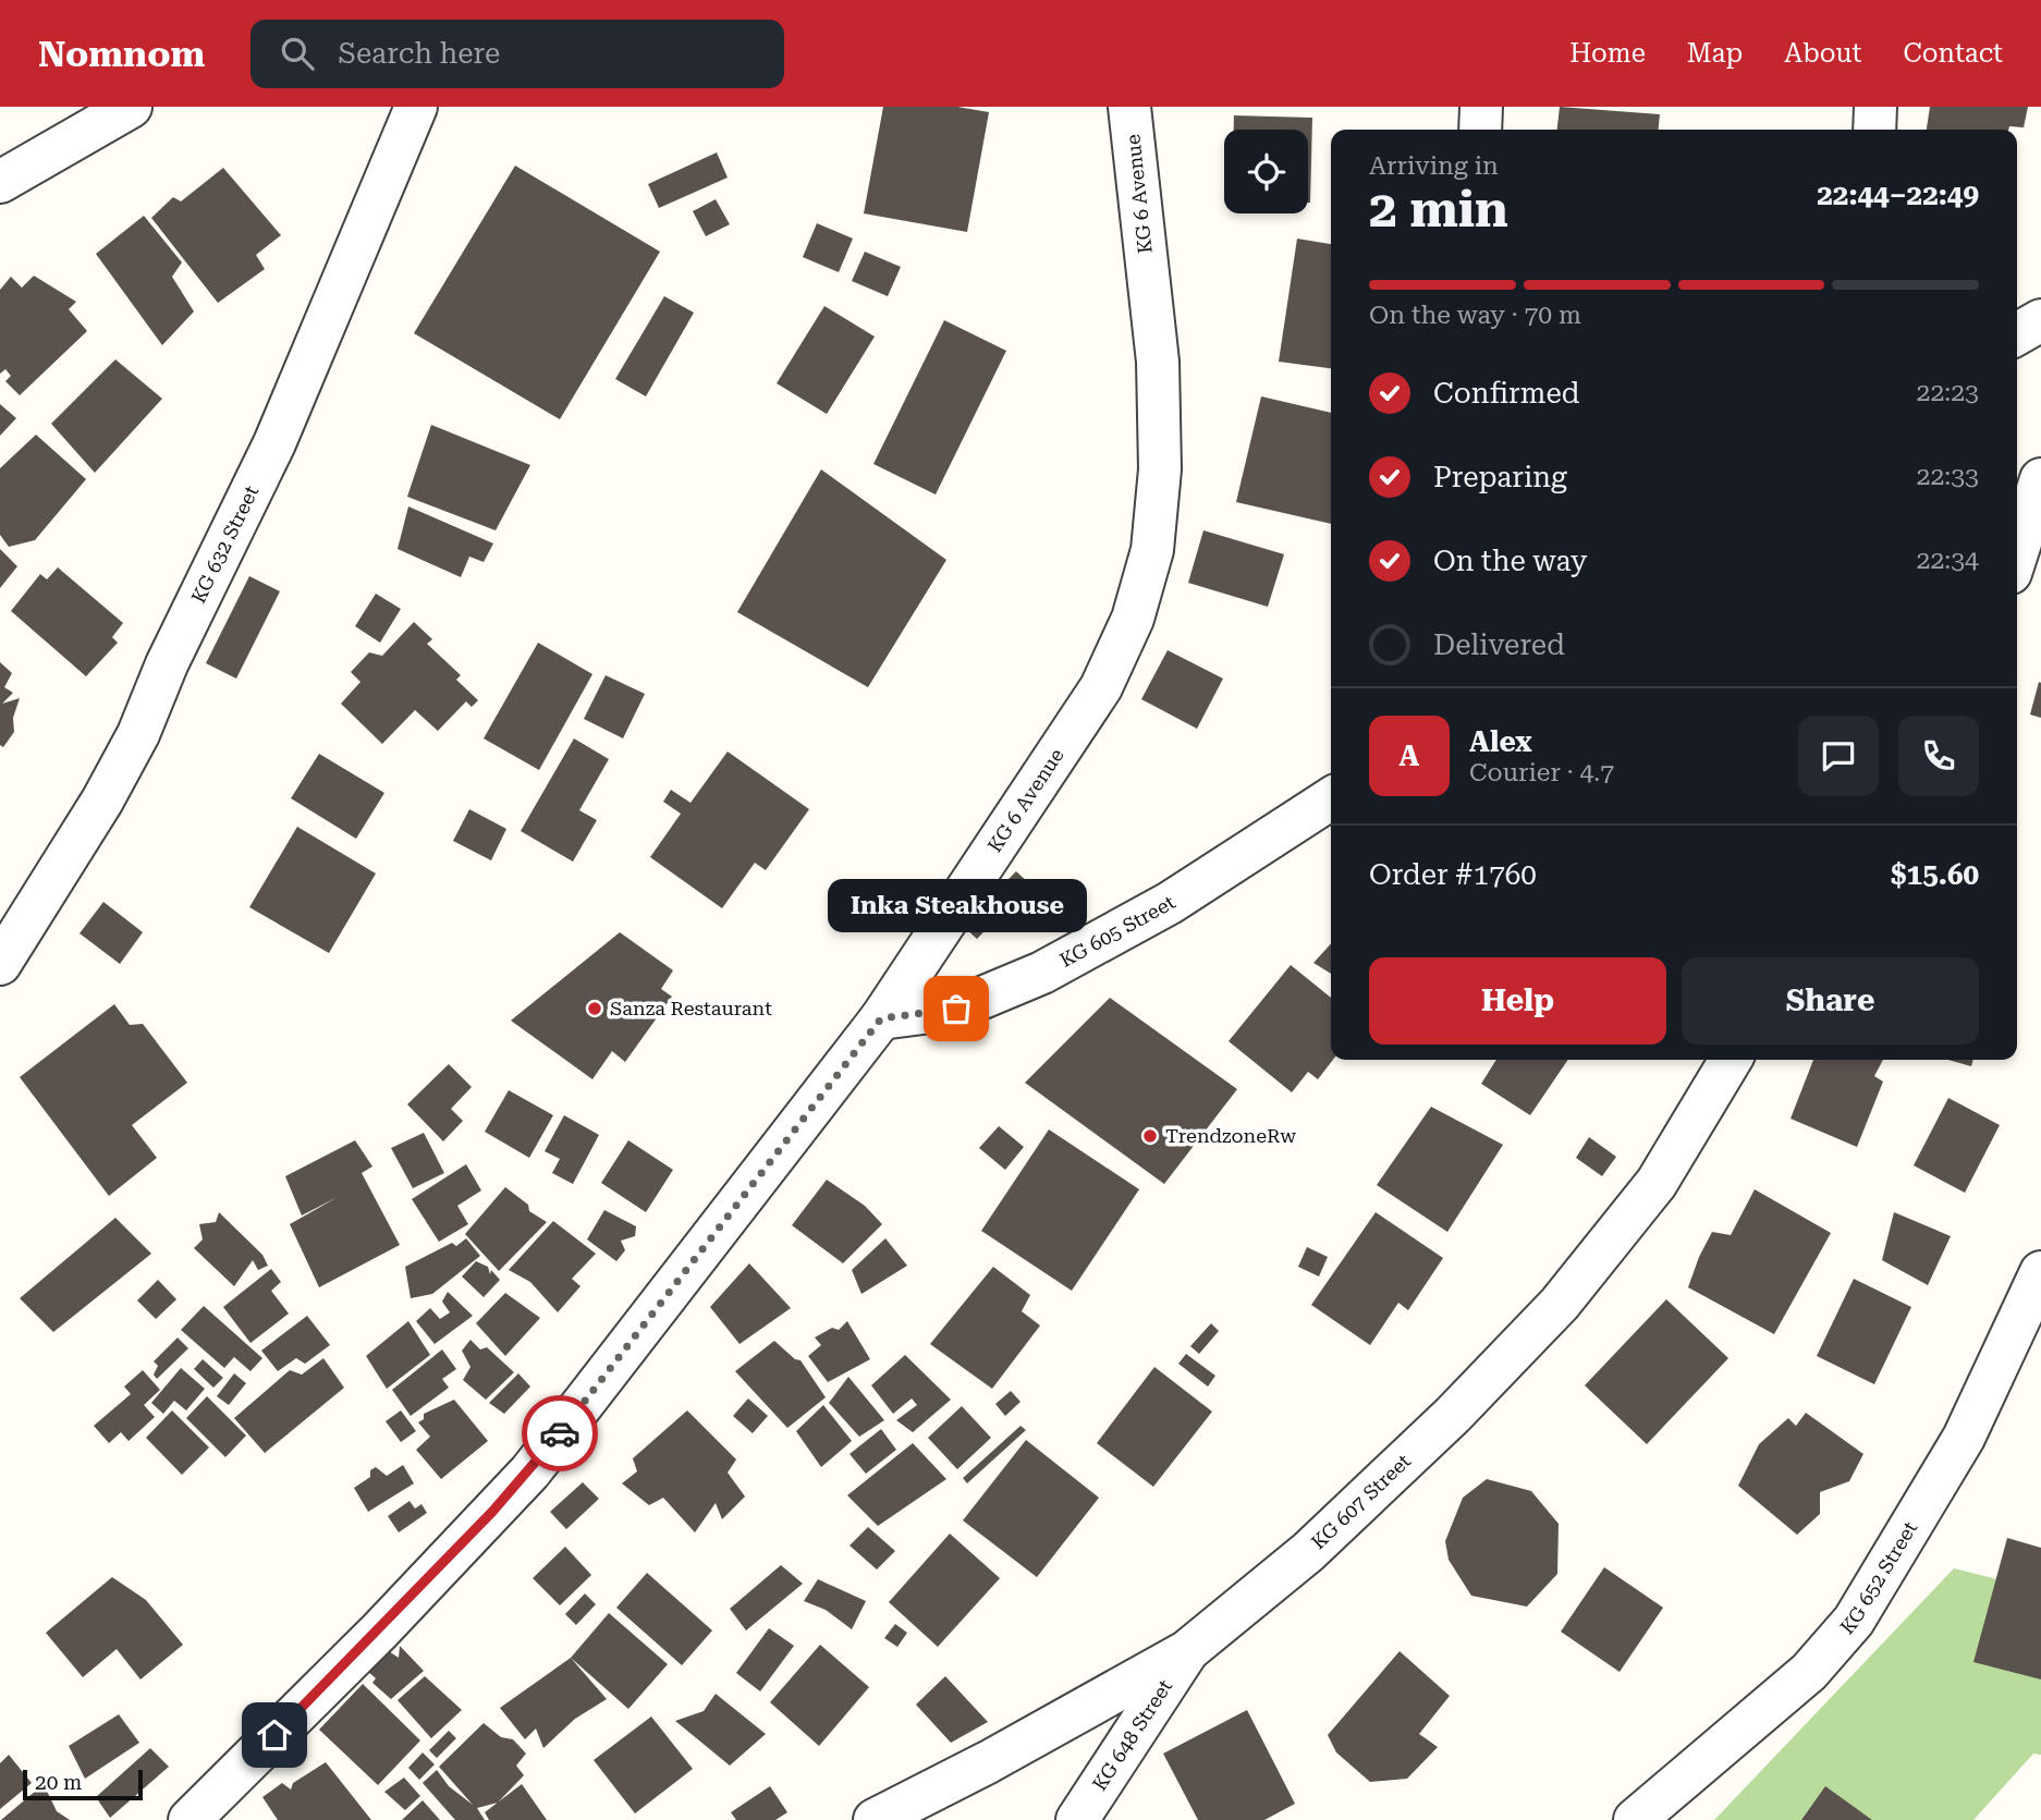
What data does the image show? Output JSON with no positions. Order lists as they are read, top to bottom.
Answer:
{
  "streets": {
    "street": [
      "KG 6 Avenue",
      "KG 632 Street",
      "KG 605 Street",
      "KG 607 Street",
      "KG 652 Street",
      "KG 648 Street"
    ]
  },
  "crossings": [
    ["KG 6 Avenue", "KG 605 Street"],
    ["KG 607 Street", "KG 648 Street"]
  ],
  "places": ["Sanza Restaurant", "Inka Steakhouse", "TrendzoneRw"],
  "scale_bar": "20 m",
  "page": {
    "header": "Nomnom",
    "search": "Search here",
    "nav": [
      "Home",
      "Map",
      "About",
      "Contact"
    ],
    "heading": ["2 min", "Arriving in", "22:44–22:49"],
    "panel": [
      "Alex",
      "Courier · 4.7",
      "Order #1760",
      "$15.60"
    ],
    "bar": "On the way · 70 m",
    "list": [
      ["Confirmed", "22:23"],
      ["Preparing", "22:33"],
      ["On the way", "22:34"],
      "Delivered"
    ],
    "round": "A",
    "bubble": "Inka Steakhouse",
    "buttons": ["Help", "Share"],
    "scale": "20 m"
  }
}
